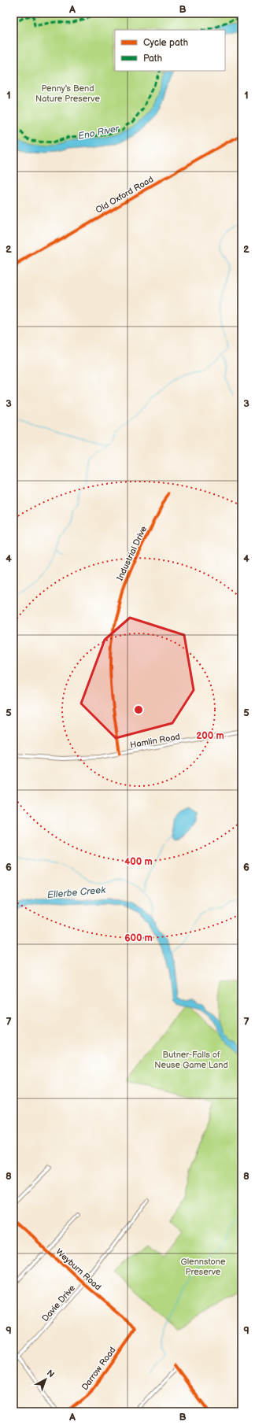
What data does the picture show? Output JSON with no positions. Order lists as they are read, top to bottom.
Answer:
{
  "streets": {
    "street": [
      "Old Oxford Road",
      "Industrial Drive",
      "Hamlin Road",
      "Weyburn Road",
      "Davie Drive",
      "Darrow Road"
    ]
  },
  "crossings": [
    ["Industrial Drive", "Hamlin Road"],
    ["Weyburn Road", "Davie Drive"],
    ["Weyburn Road", "Darrow Road"]
  ],
  "water": ["Eno River", "Ellerbe Creek"],
  "parks": ["Penny's Bend Nature Preserve", "Butner-Falls of Neuse Game Land", "Glennstone Preserve"],
  "legend": ["Cycle path", "Path"],
  "north": "top right",
  "grid": {
    "columns": ["A", "B"],
    "rows": [
      "1",
      "2",
      "3",
      "4",
      "5",
      "6",
      "7",
      "8",
      "9"
    ]
  },
  "rings": ["200 m", "400 m", "600 m"]
}
